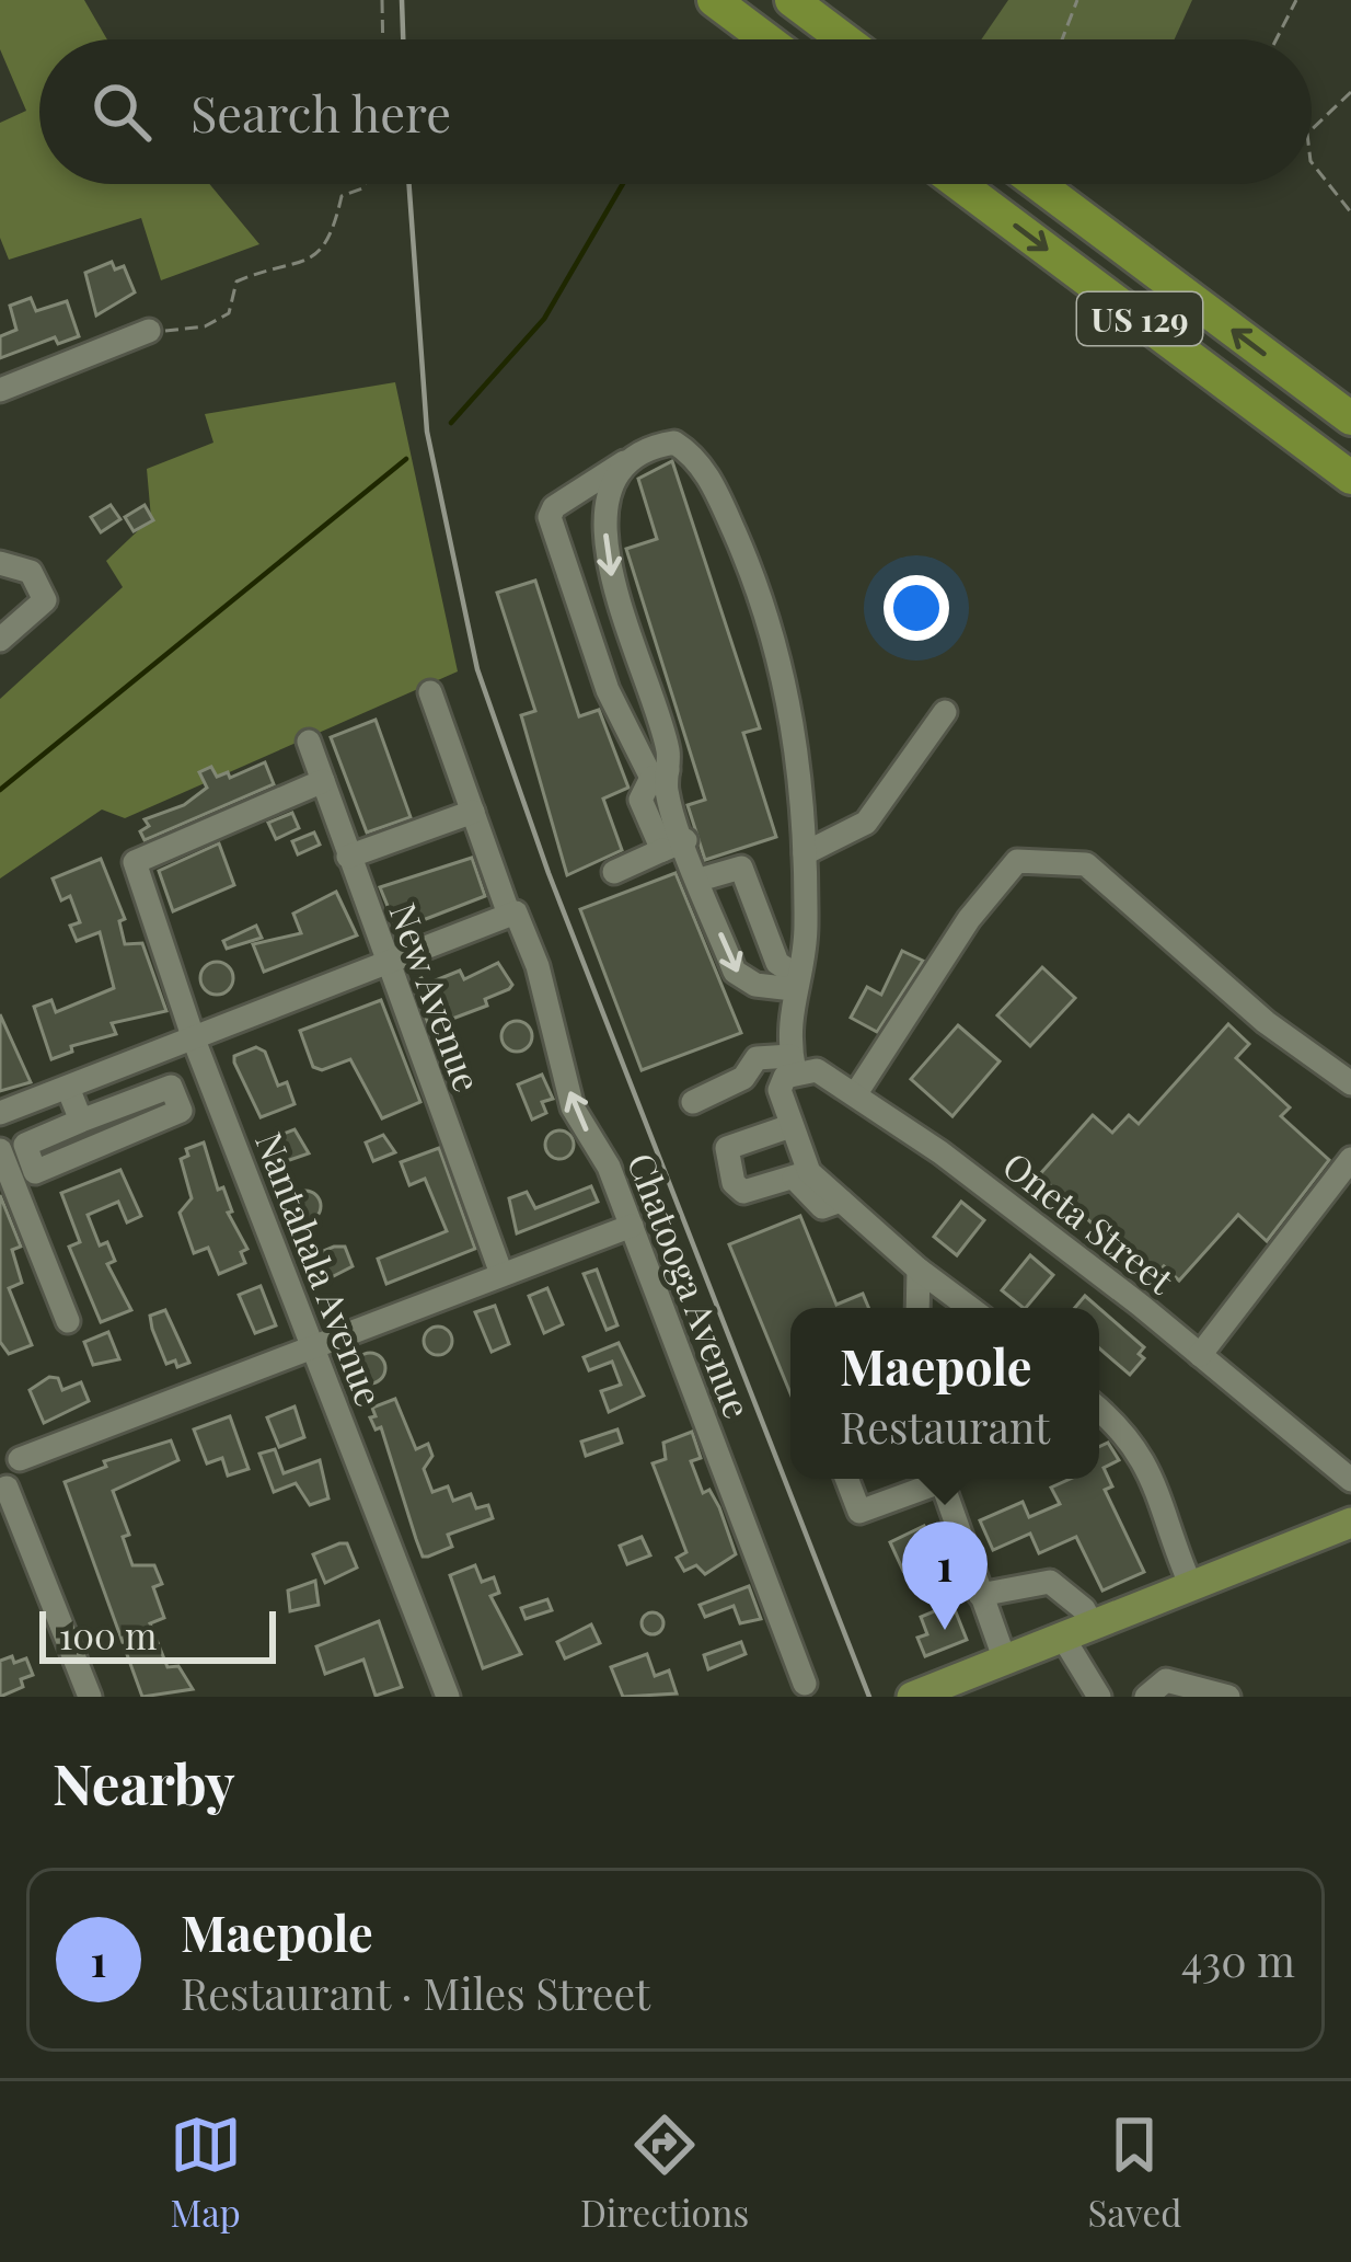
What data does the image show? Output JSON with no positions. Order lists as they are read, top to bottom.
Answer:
{
  "streets": {
    "highway": ["US 129"],
    "street": [
      "New Avenue",
      "Oneta Street",
      "Nantahala Avenue",
      "Chatooga Avenue"
    ]
  },
  "crossings": [
    ["New Avenue", "Nantahala Avenue"]
  ],
  "scale_bar": "100 m",
  "page": {
    "search": "Search here",
    "popup": ["Maepole", "Restaurant"],
    "pins": "1",
    "scale": "100 m",
    "heading": "Nearby",
    "list": [
      {
        "mark": "1",
        "name": "Maepole",
        "note": "Restaurant · Miles Street",
        "value": "430 m"
      }
    ],
    "nav": ["Map", "Directions", "Saved"]
  }
}
